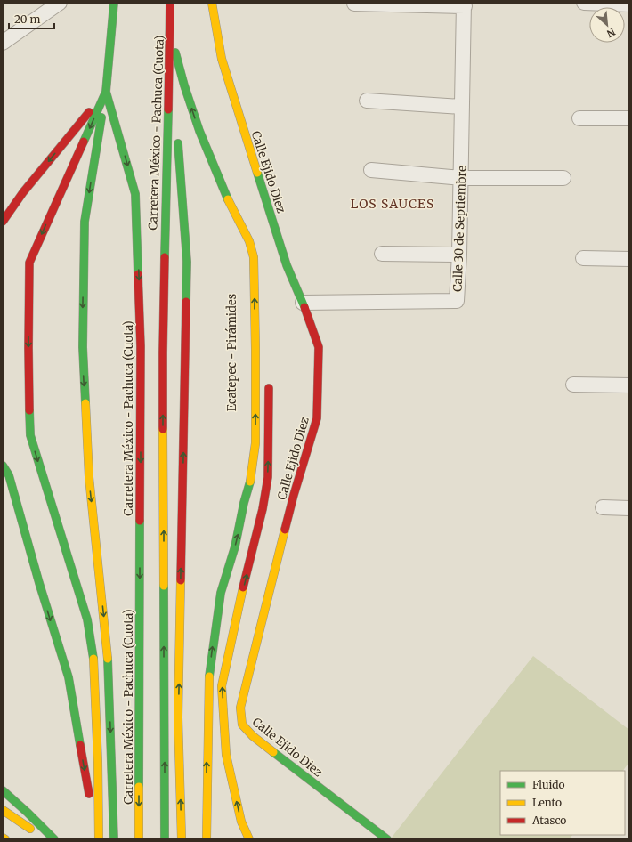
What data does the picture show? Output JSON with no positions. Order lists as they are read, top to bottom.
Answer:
{
  "streets": {
    "main road": ["Carretera México - Pachuca (Cuota)", "Calle Ejido Diez"],
    "street": ["Calle 30 de Septiembre"]
  },
  "crossings": [
    ["Calle Ejido Diez", "Calle 30 de Septiembre"]
  ],
  "districts": ["LOS SAUCES"],
  "legend": ["Fluido", "Lento", "Atasco"],
  "scale_bar": "20 m",
  "north": "bottom right"
}
